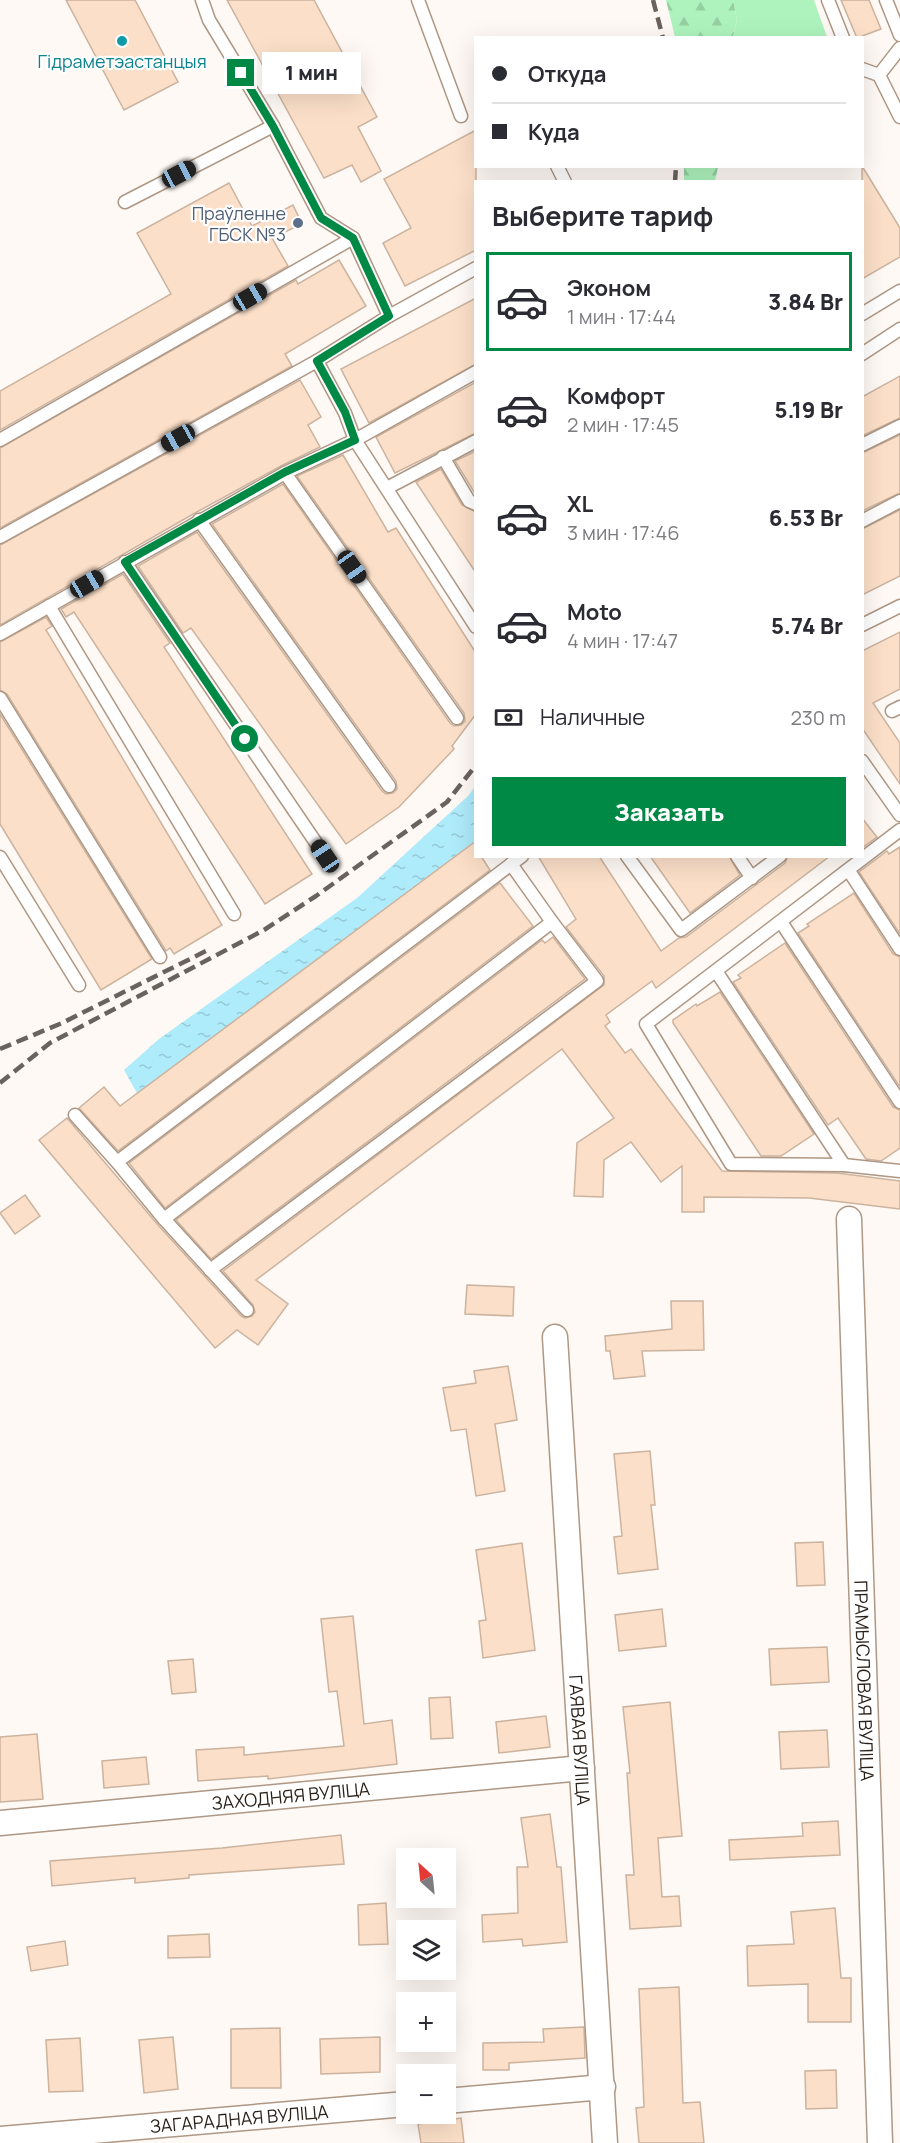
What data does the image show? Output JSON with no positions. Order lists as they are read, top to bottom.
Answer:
{
  "streets": {
    "street": [
      "ПРАМЫСЛОВАЯ ВУЛІЦА",
      "ГАЯВАЯ ВУЛІЦА",
      "ЗАХОДНЯЯ ВУЛІЦА",
      "ЗАГАРАДНАЯ ВУЛІЦА"
    ]
  },
  "crossings": [
    ["ГАЯВАЯ ВУЛІЦА", "ЗАХОДНЯЯ ВУЛІЦА"]
  ],
  "places": ["Гідраметэастанцыя", "Праўленне ГБСК №3"],
  "north": "top left",
  "page": {
    "banner": ["Откуда", "Куда"],
    "bubble": "1 мин",
    "heading": "Выберите тариф",
    "list": [
      {
        "name": "Эконом",
        "note": "1 мин · 17:44",
        "value": "3.84 Br"
      },
      {
        "name": "Комфорт",
        "note": "2 мин · 17:45",
        "value": "5.19 Br"
      },
      {
        "name": "XL",
        "note": "3 мин · 17:46",
        "value": "6.53 Br"
      },
      {
        "name": "Moto",
        "note": "4 мин · 17:47",
        "value": "5.74 Br"
      }
    ],
    "pay": ["Наличные", "230 m"],
    "buttons": "Заказать",
    "map_buttons": ["+", "−"]
  }
}
